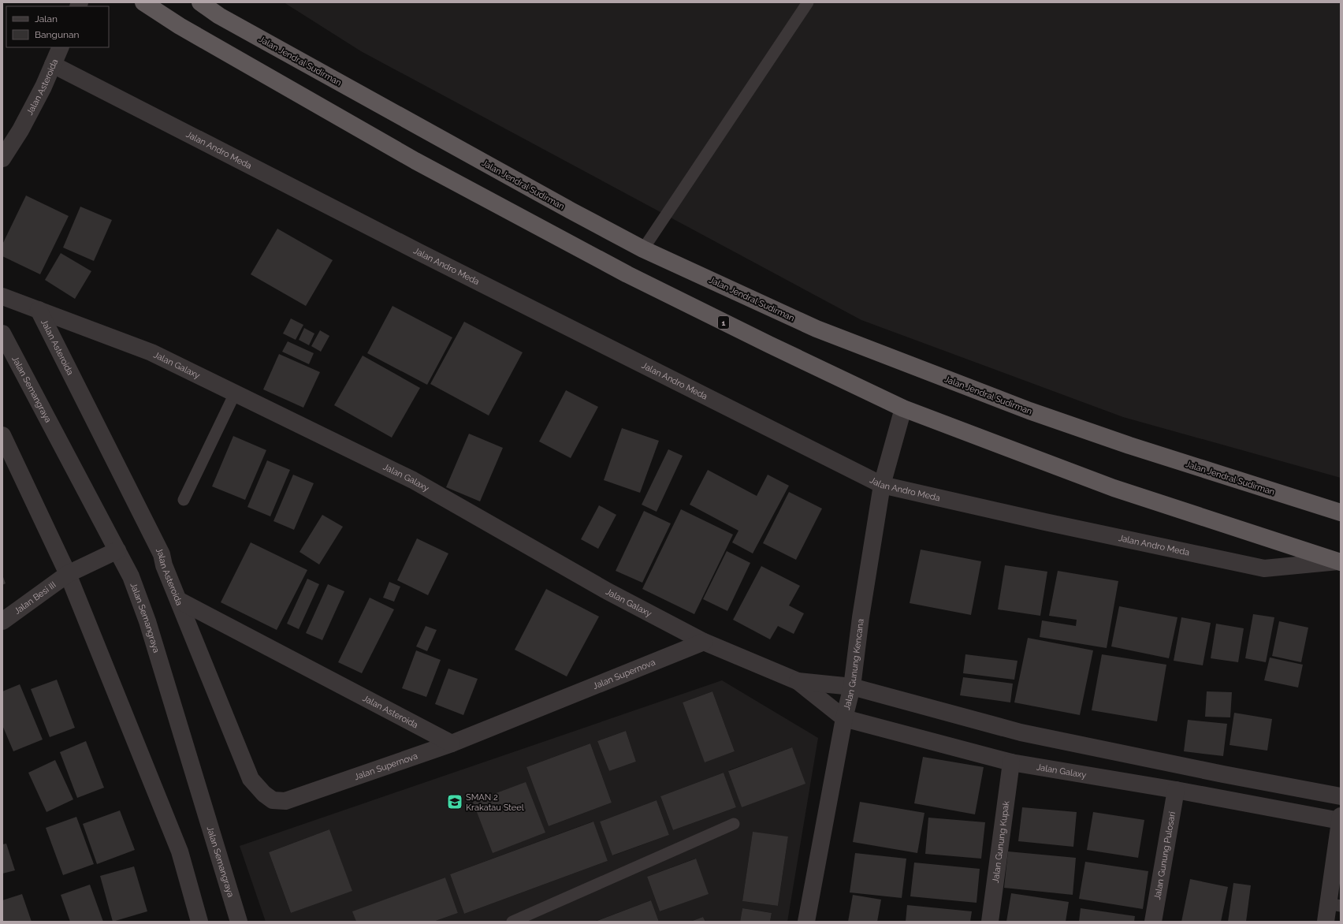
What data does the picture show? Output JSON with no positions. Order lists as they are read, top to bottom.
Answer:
{
  "streets": {
    "highway": ["Jalan Jendral Sudirman", "1"],
    "street": [
      "Jalan Asteroida",
      "Jalan Andro Meda",
      "Jalan Galaxy",
      "Jalan Semangraya",
      "Jalan Besi III",
      "Jalan Gunung Kencana",
      "Jalan Supernova",
      "Jalan Gunung Kupak",
      "Jalan Gunung Pulosari"
    ]
  },
  "crossings": [
    ["Jalan Asteroida", "Jalan Andro Meda"],
    ["Jalan Asteroida", "Jalan Galaxy"],
    ["Jalan Asteroida", "Jalan Supernova"],
    ["Jalan Andro Meda", "1"],
    ["Jalan Andro Meda", "Jalan Gunung Kencana"],
    ["1", "Jalan Gunung Kencana"],
    ["Jalan Galaxy", "Jalan Gunung Kencana"],
    ["Jalan Galaxy", "Jalan Supernova"],
    ["Jalan Galaxy", "Jalan Gunung Kupak"],
    ["Jalan Galaxy", "Jalan Gunung Pulosari"],
    ["Jalan Semangraya", "Jalan Besi III"]
  ],
  "places": {
    "school or university": ["SMAN 2 Krakatau Steel"]
  },
  "legend": ["Jalan", "Bangunan"]
}
